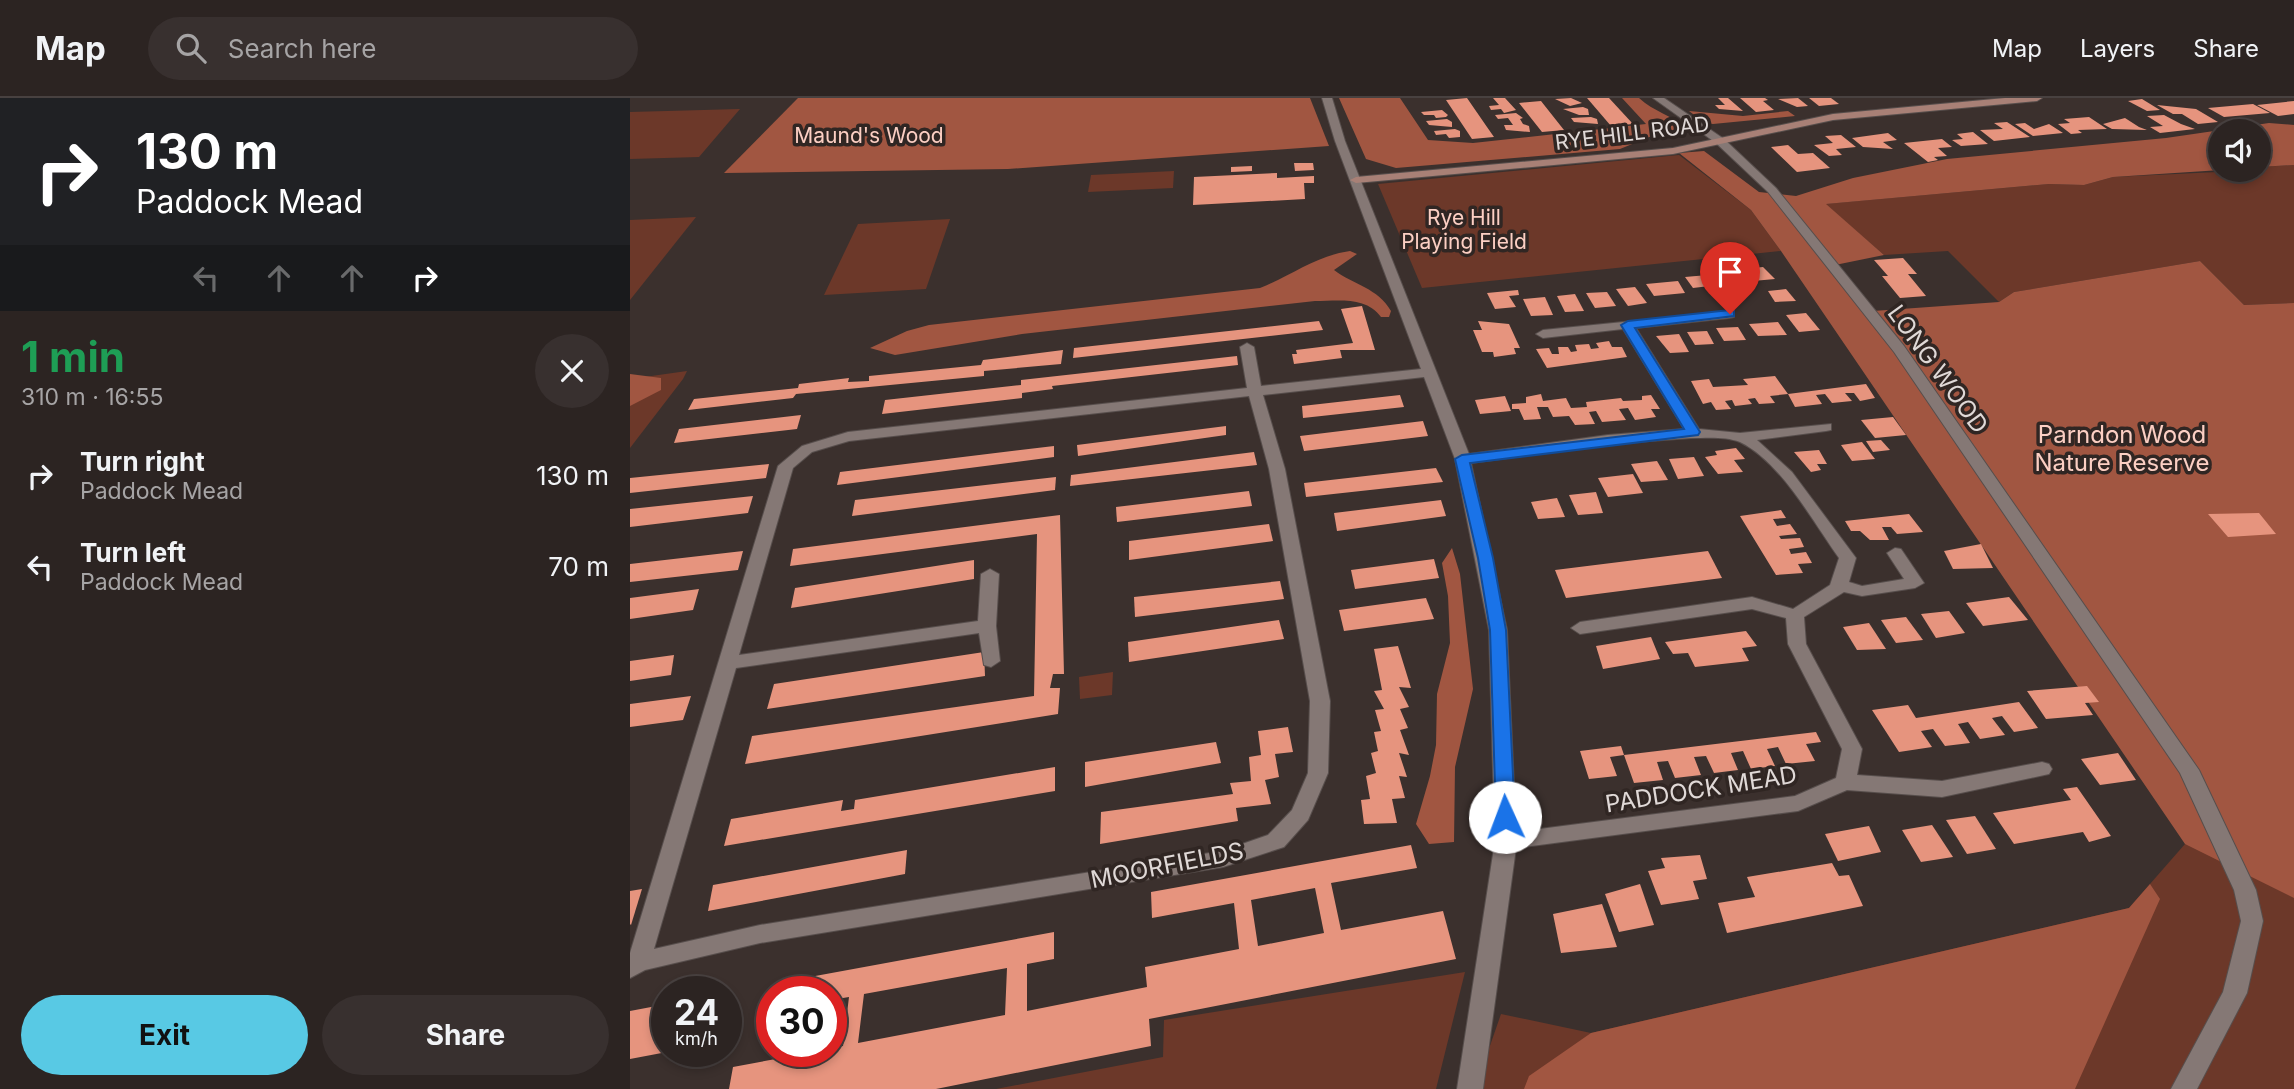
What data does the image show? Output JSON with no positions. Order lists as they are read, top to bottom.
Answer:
{
  "streets": {
    "street": [
      "RYE HILL ROAD",
      "LONG WOOD",
      "PADDOCK MEAD",
      "MOORFIELDS"
    ]
  },
  "crossings": [
    ["RYE HILL ROAD", "LONG WOOD"]
  ],
  "parks": ["Maund's Wood", "Rye Hill Playing Field", "Parndon Wood Nature Reserve"],
  "page": {
    "header": "Map",
    "search": "Search here",
    "nav": ["Map", "Layers", "Share"],
    "turn": ["130 m", "Paddock Mead"],
    "heading": ["1 min", "310 m · 16:55"],
    "list": [
      {
        "name": "Turn right",
        "note": "Paddock Mead",
        "value": "130 m"
      },
      {
        "name": "Turn left",
        "note": "Paddock Mead",
        "value": "70 m"
      }
    ],
    "speed": "24 km/h",
    "limit": "30",
    "buttons": ["Exit", "Share"]
  }
}
